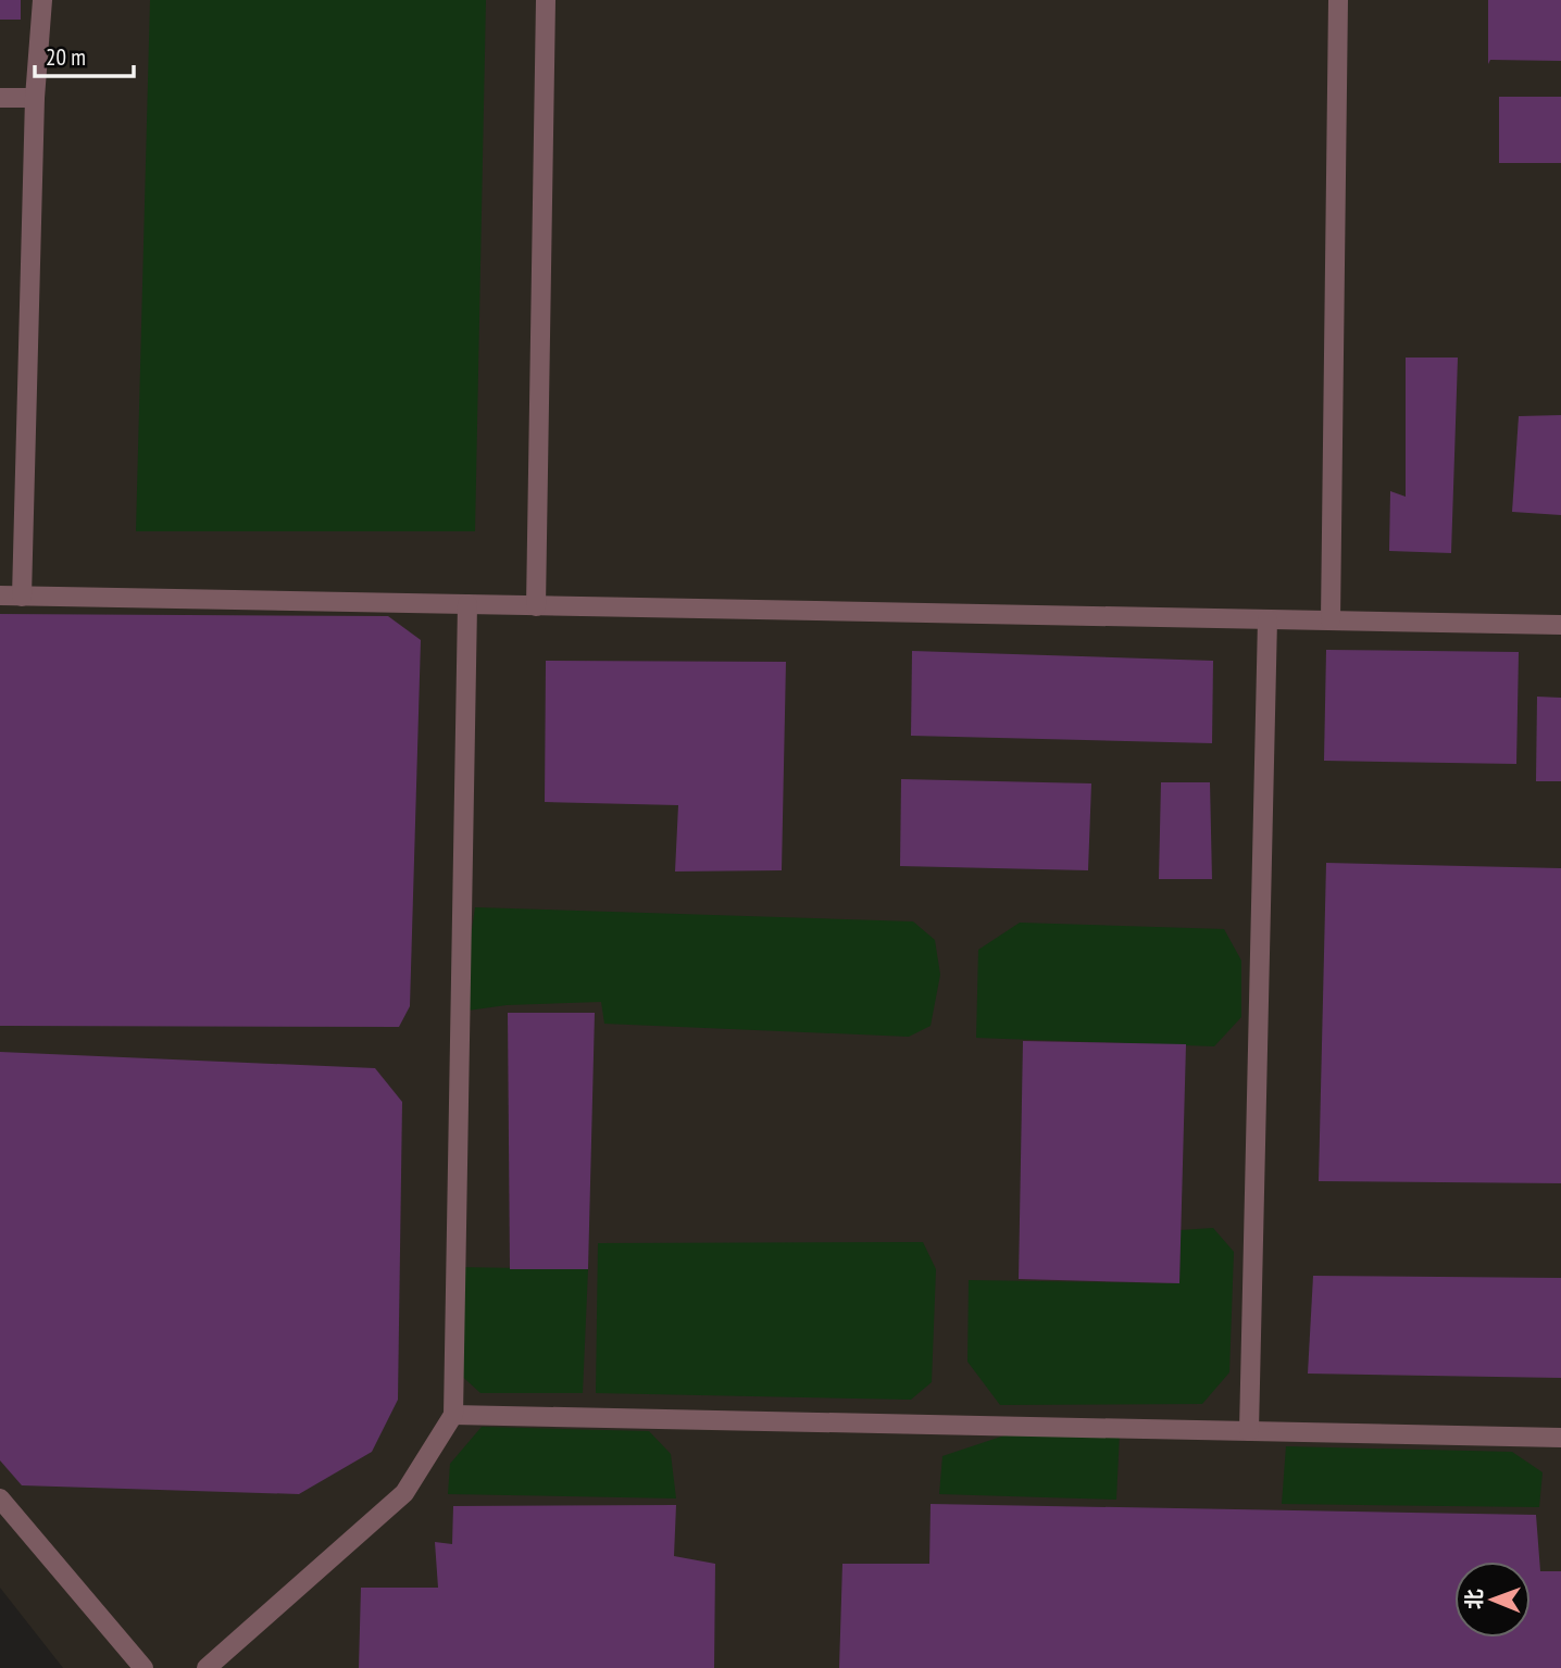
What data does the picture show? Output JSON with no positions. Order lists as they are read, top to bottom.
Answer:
{
  "scale_bar": "20 m",
  "north": "left"
}
